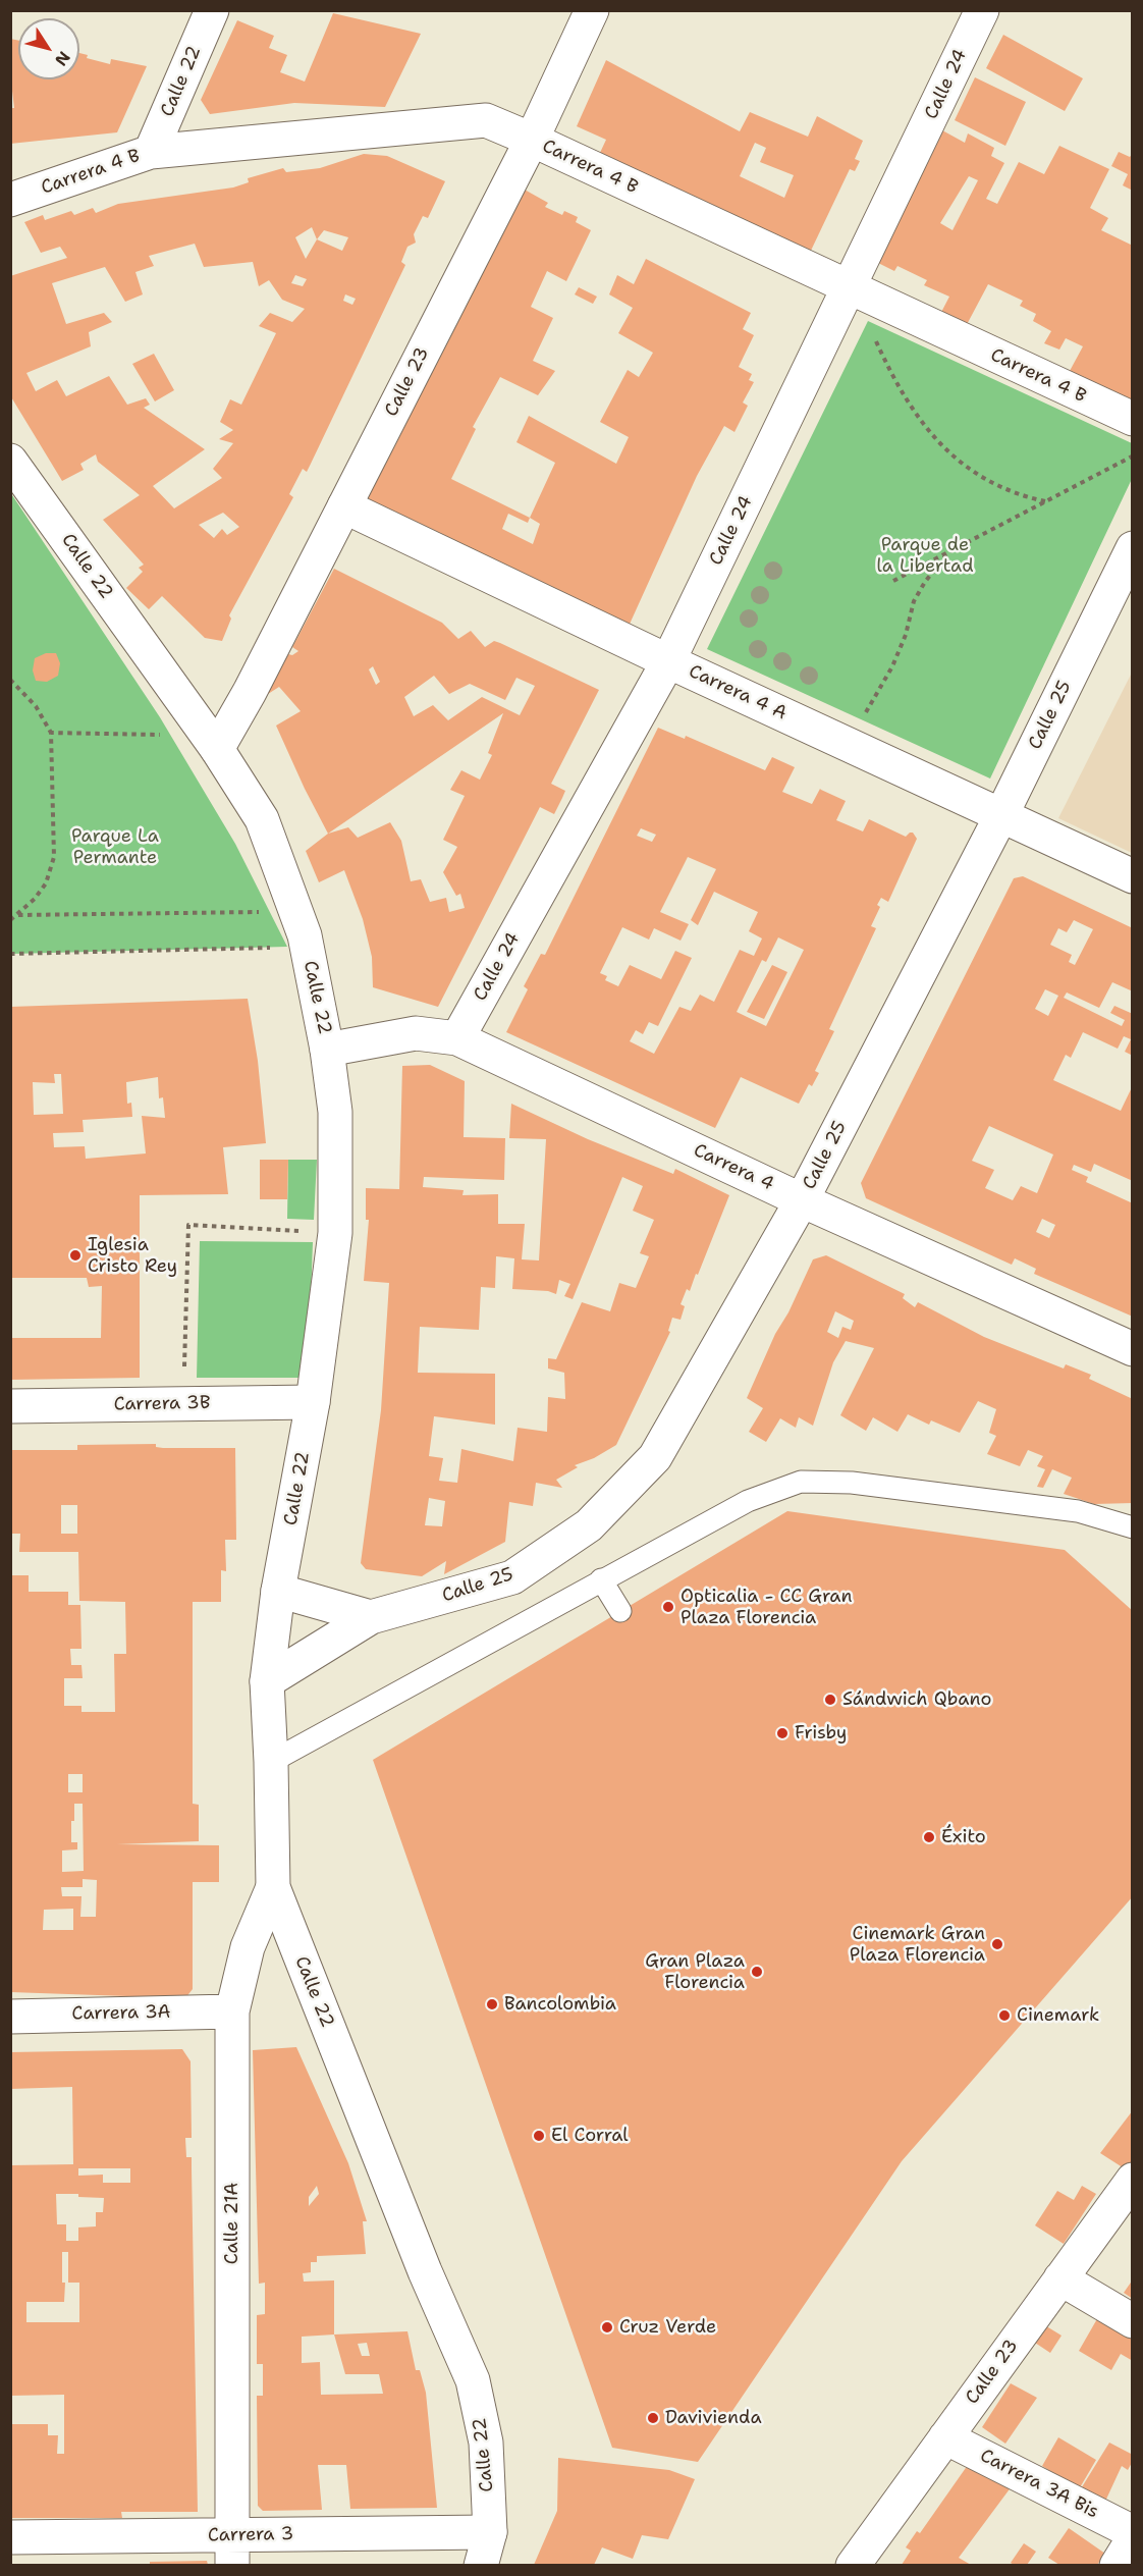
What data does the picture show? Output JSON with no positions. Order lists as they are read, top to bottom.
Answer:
{
  "streets": {
    "street": [
      "Calle 22",
      "Calle 24",
      "Carrera 4 B",
      "Calle 23",
      "Carrera 4 A",
      "Calle 25",
      "Carrera 4",
      "Carrera 3B",
      "Carrera 3A",
      "Calle 21A",
      "Carrera 3A Bis",
      "Carrera 3"
    ]
  },
  "crossings": [
    ["Calle 22", "Carrera 4 B"],
    ["Calle 22", "Calle 23"],
    ["Calle 22", "Calle 25"],
    ["Calle 22", "Carrera 4"],
    ["Calle 22", "Carrera 3B"],
    ["Calle 22", "Calle 21A"],
    ["Calle 22", "Carrera 3"],
    ["Calle 24", "Carrera 4 B"],
    ["Calle 24", "Carrera 4 A"],
    ["Calle 24", "Carrera 4"],
    ["Carrera 4 B", "Calle 23"],
    ["Calle 23", "Carrera 4 A"],
    ["Calle 23", "Carrera 3A Bis"],
    ["Carrera 4 A", "Calle 25"],
    ["Calle 25", "Carrera 4"],
    ["Carrera 3A", "Calle 21A"],
    ["Calle 21A", "Carrera 3"]
  ],
  "parks": ["Parque de la Libertad", "Parque La Permante"],
  "places": [
    "Iglesia Cristo Rey",
    "Opticalia - CC Gran Plaza Florencia",
    "Sándwich Qbano",
    "Frisby",
    "Éxito",
    "Cinemark Gran Plaza Florencia",
    "Gran Plaza Florencia",
    "Bancolombia",
    "Cinemark",
    "El Corral",
    "Cruz Verde",
    "Davivienda"
  ],
  "north": "bottom right"
}
